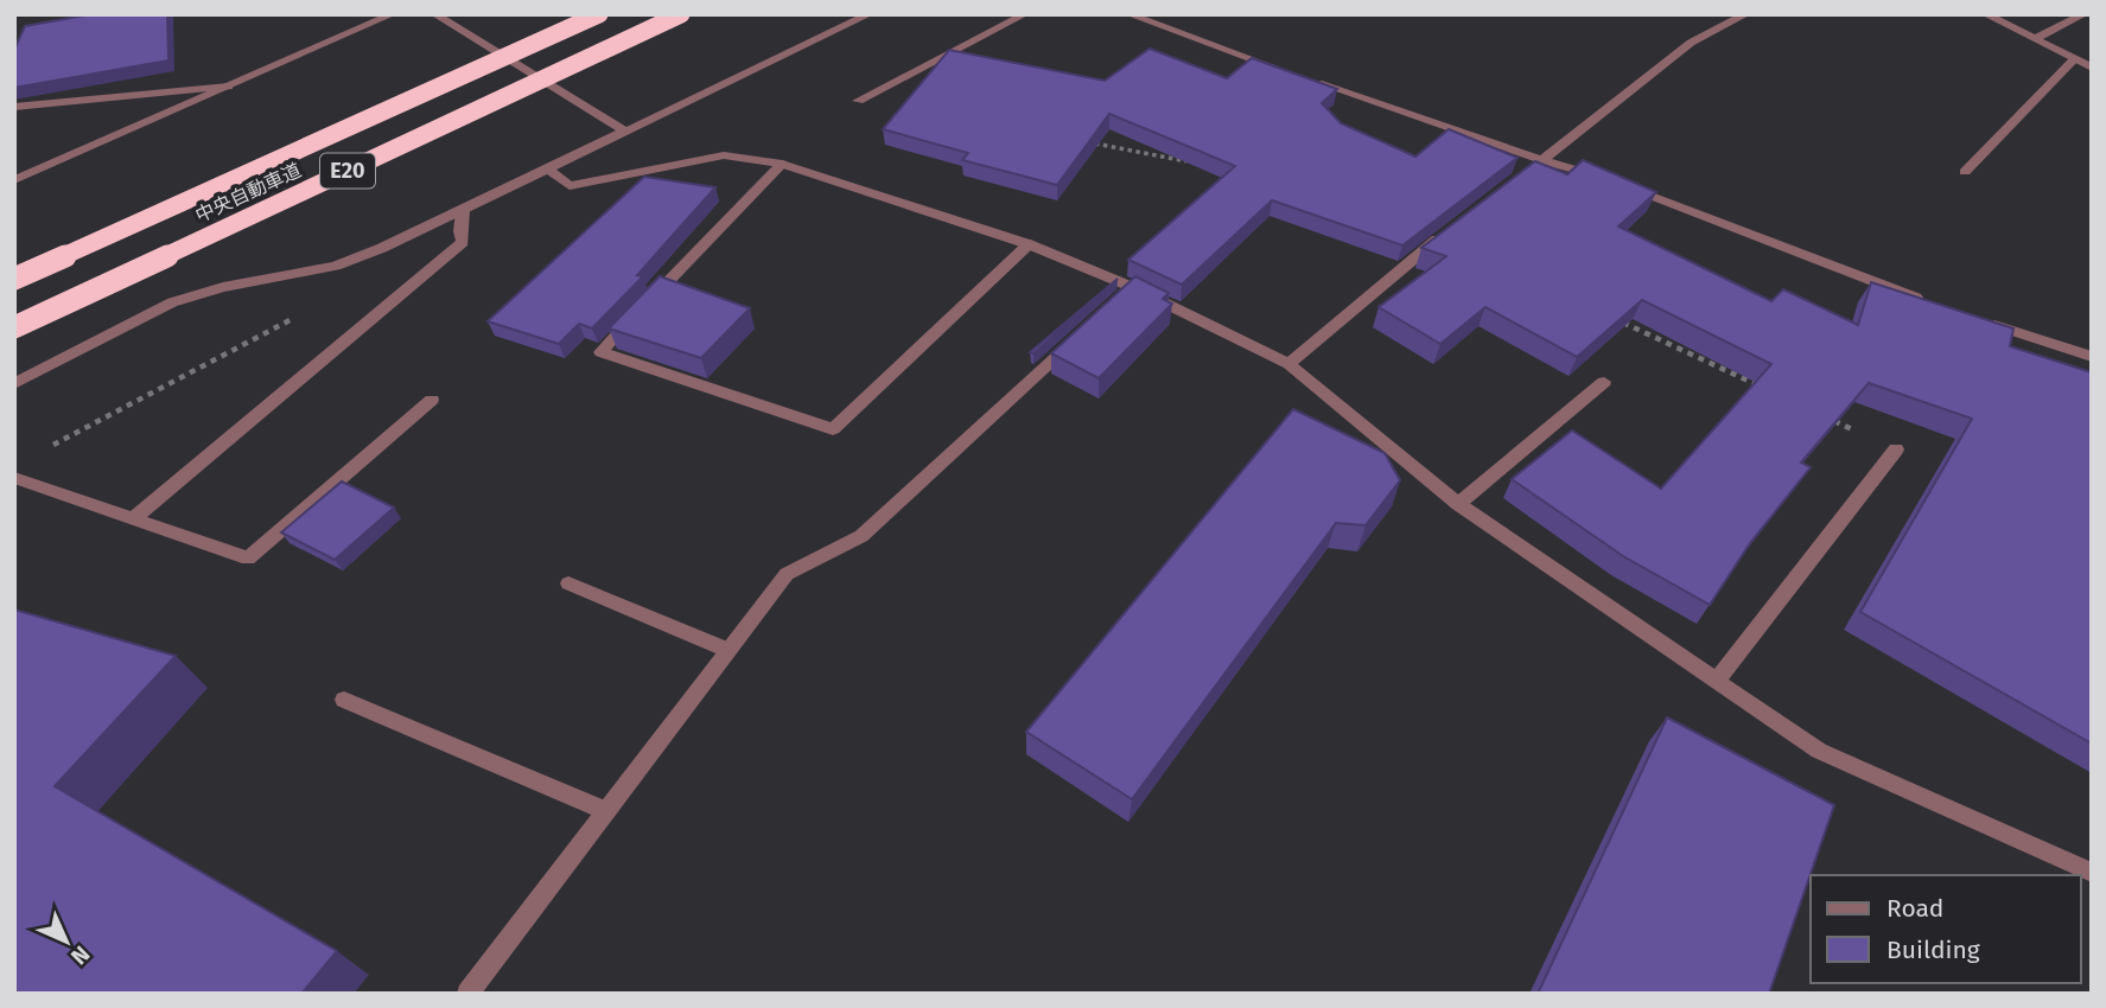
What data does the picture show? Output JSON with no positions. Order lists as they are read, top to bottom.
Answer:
{
  "streets": {
    "highway": ["E20", "中央自動車道"]
  },
  "legend": ["Road", "Building"],
  "north": "bottom right"
}
